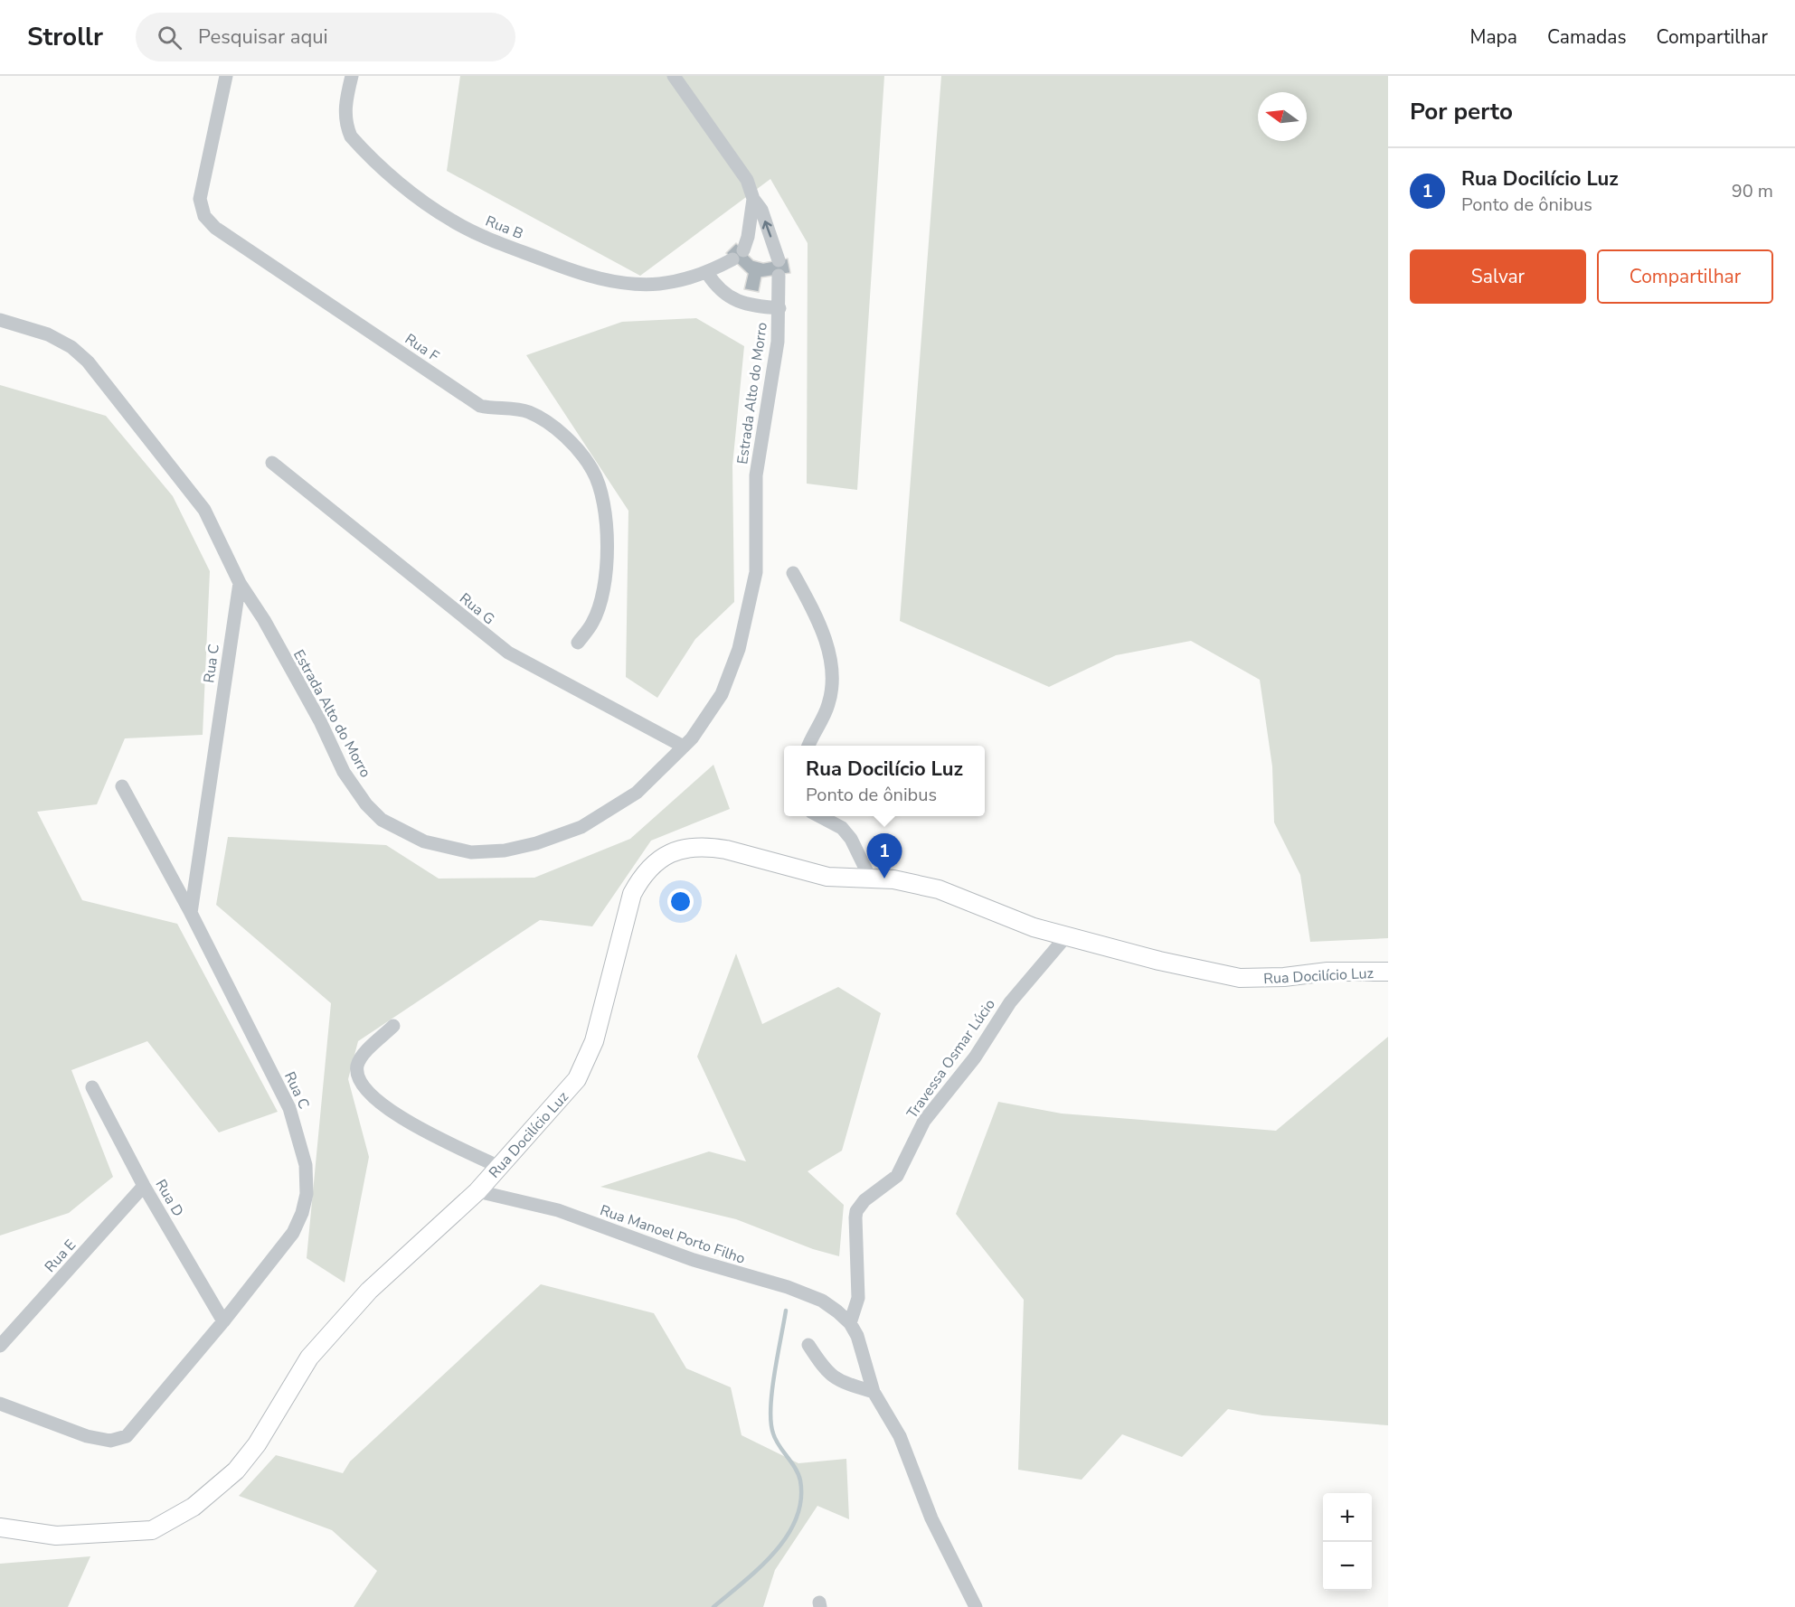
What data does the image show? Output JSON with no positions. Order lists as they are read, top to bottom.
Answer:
{
  "streets": {
    "main road": ["Rua Docilício Luz"],
    "street": [
      "Rua B",
      "Rua F",
      "Estrada Alto do Morro",
      "Rua G",
      "Rua C",
      "Travessa Osmar Lúcio",
      "Rua D",
      "Rua Manoel Porto Filho",
      "Rua E"
    ]
  },
  "crossings": [
    ["Estrada Alto do Morro", "Rua G"],
    ["Estrada Alto do Morro", "Rua C"],
    ["Rua C", "Rua D"],
    ["Rua Docilício Luz", "Travessa Osmar Lúcio"],
    ["Rua Docilício Luz", "Rua Manoel Porto Filho"],
    ["Travessa Osmar Lúcio", "Rua Manoel Porto Filho"],
    ["Rua D", "Rua E"]
  ],
  "north": "left",
  "page": {
    "header": "Strollr",
    "search": "Pesquisar aqui",
    "nav": ["Mapa", "Camadas", "Compartilhar"],
    "heading": "Por perto",
    "list": [
      {
        "mark": "1",
        "name": "Rua Docilício Luz",
        "note": "Ponto de ônibus",
        "value": "90 m"
      }
    ],
    "buttons": ["Salvar", "Compartilhar"],
    "popup": ["Rua Docilício Luz", "Ponto de ônibus"],
    "pins": "1",
    "map_buttons": ["+", "−"]
  }
}
